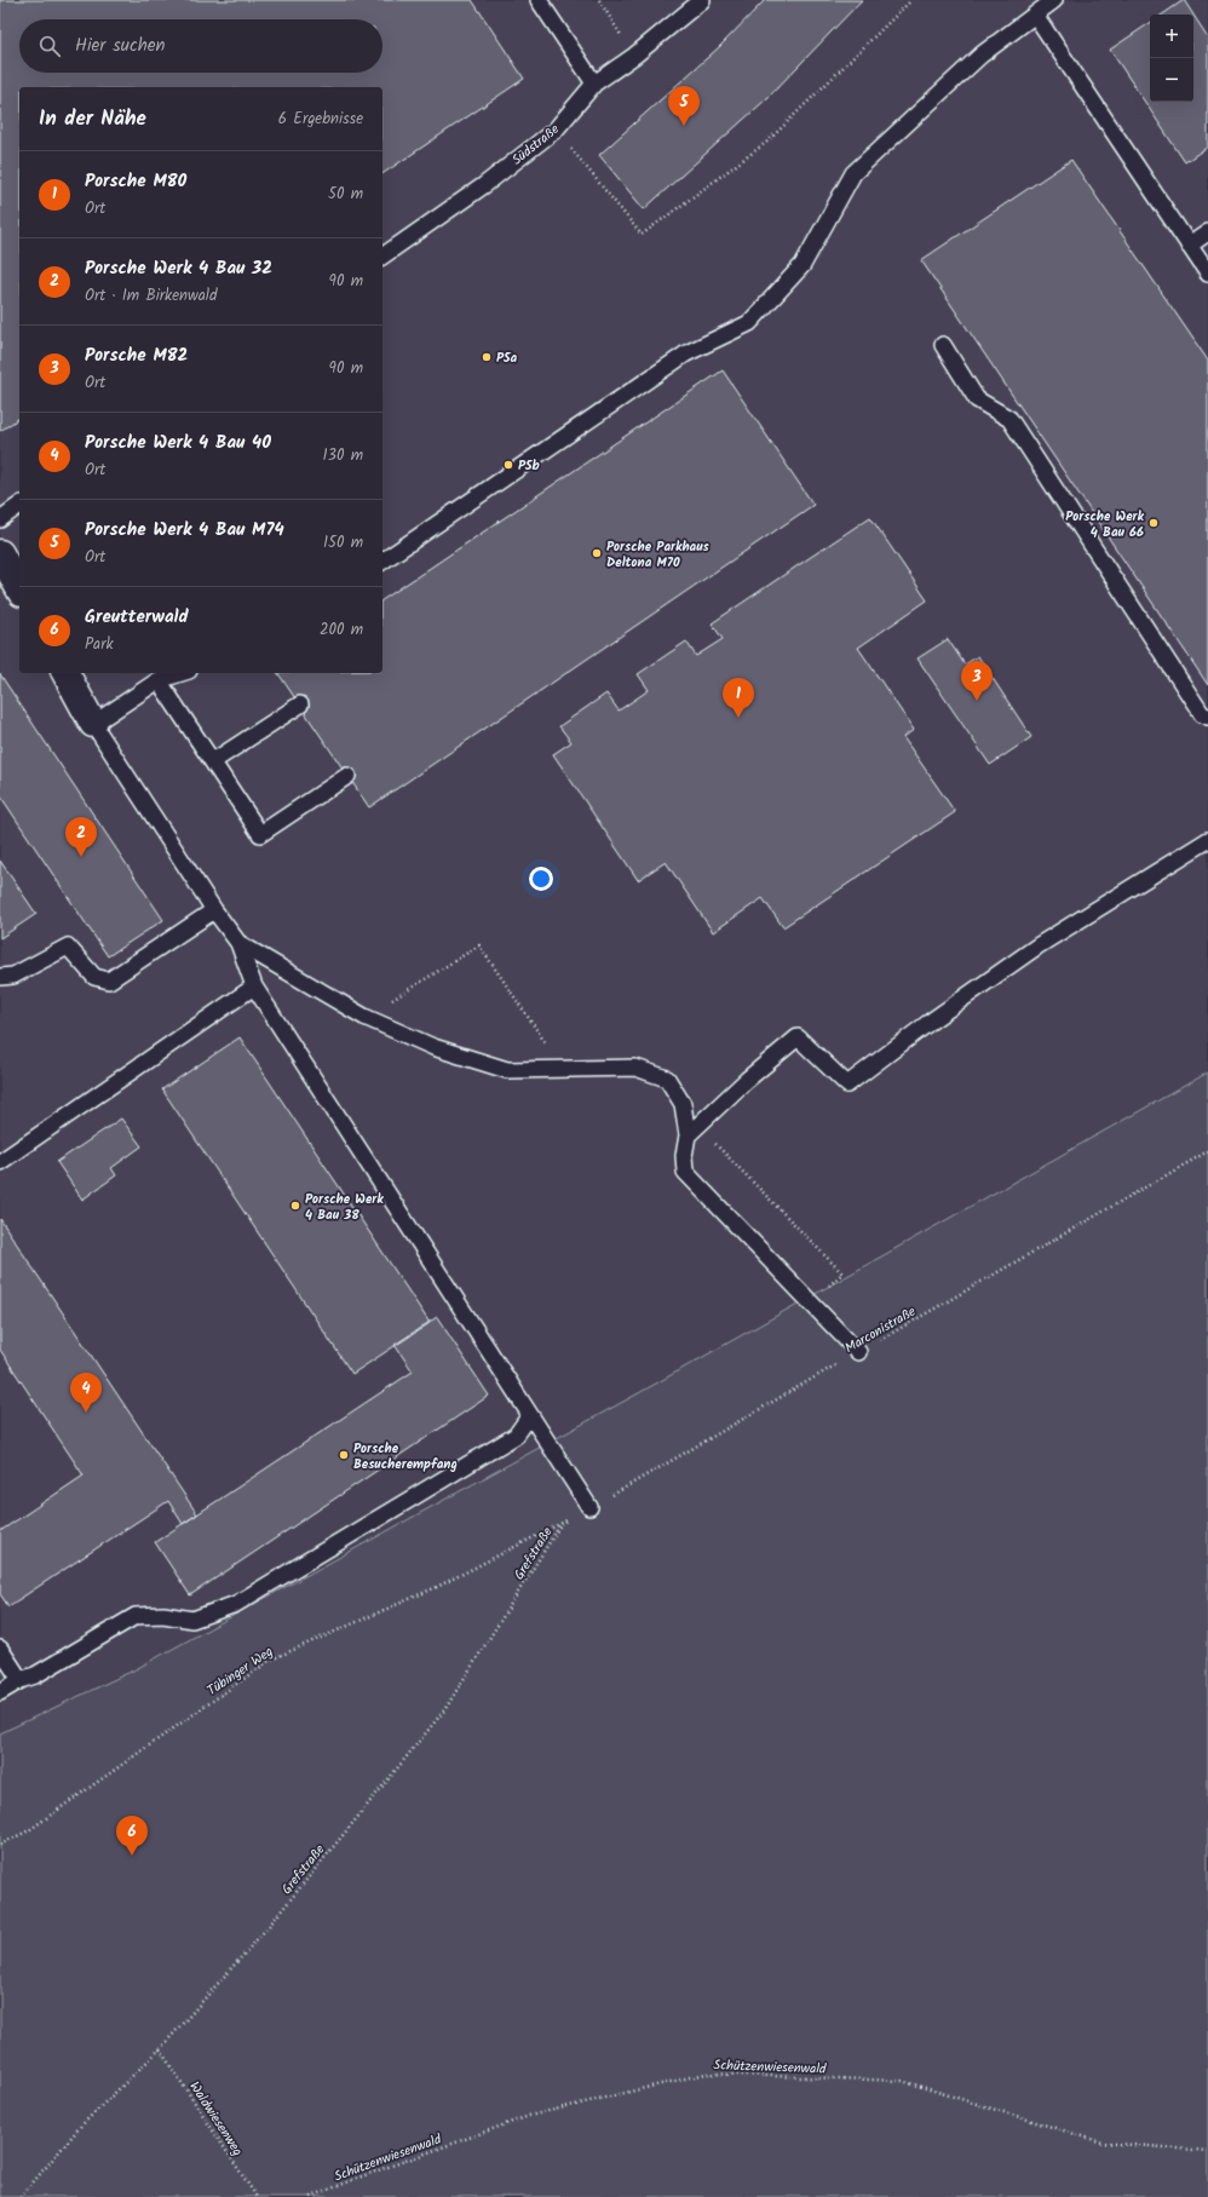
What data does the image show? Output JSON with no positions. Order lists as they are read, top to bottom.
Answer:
{
  "streets": {
    "lane": ["Südstraße"],
    "path": [
      "Marconistraße",
      "Grefstraße",
      "Tübinger Weg",
      "Schützenwiesenwald",
      "Waldwiesenweg"
    ]
  },
  "crossings": [
    ["Marconistraße", "Grefstraße"],
    ["Marconistraße", "Tübinger Weg"],
    ["Grefstraße", "Tübinger Weg"],
    ["Grefstraße", "Waldwiesenweg"]
  ],
  "places": [
    "P5a",
    "P5b",
    "Porsche Werk 4 Bau 66",
    "Porsche Parkhaus Deltona M70",
    "Porsche Werk 4 Bau 38",
    "Porsche Besucherempfang"
  ],
  "page": {
    "map_buttons": ["+", "−"],
    "search": "Hier suchen",
    "pins": [
      "5",
      "3",
      "1",
      "2",
      "4",
      "6"
    ],
    "heading": ["In der Nähe", "6 Ergebnisse"],
    "list": [
      {
        "mark": "1",
        "name": "Porsche M80",
        "note": "Ort",
        "value": "50 m"
      },
      {
        "mark": "2",
        "name": "Porsche Werk 4 Bau 32",
        "note": "Ort · Im Birkenwald",
        "value": "90 m"
      },
      {
        "mark": "3",
        "name": "Porsche M82",
        "note": "Ort",
        "value": "90 m"
      },
      {
        "mark": "4",
        "name": "Porsche Werk 4 Bau 40",
        "note": "Ort",
        "value": "130 m"
      },
      {
        "mark": "5",
        "name": "Porsche Werk 4 Bau M74",
        "note": "Ort",
        "value": "150 m"
      },
      {
        "mark": "6",
        "name": "Greutterwald",
        "note": "Park",
        "value": "200 m"
      }
    ]
  }
}
